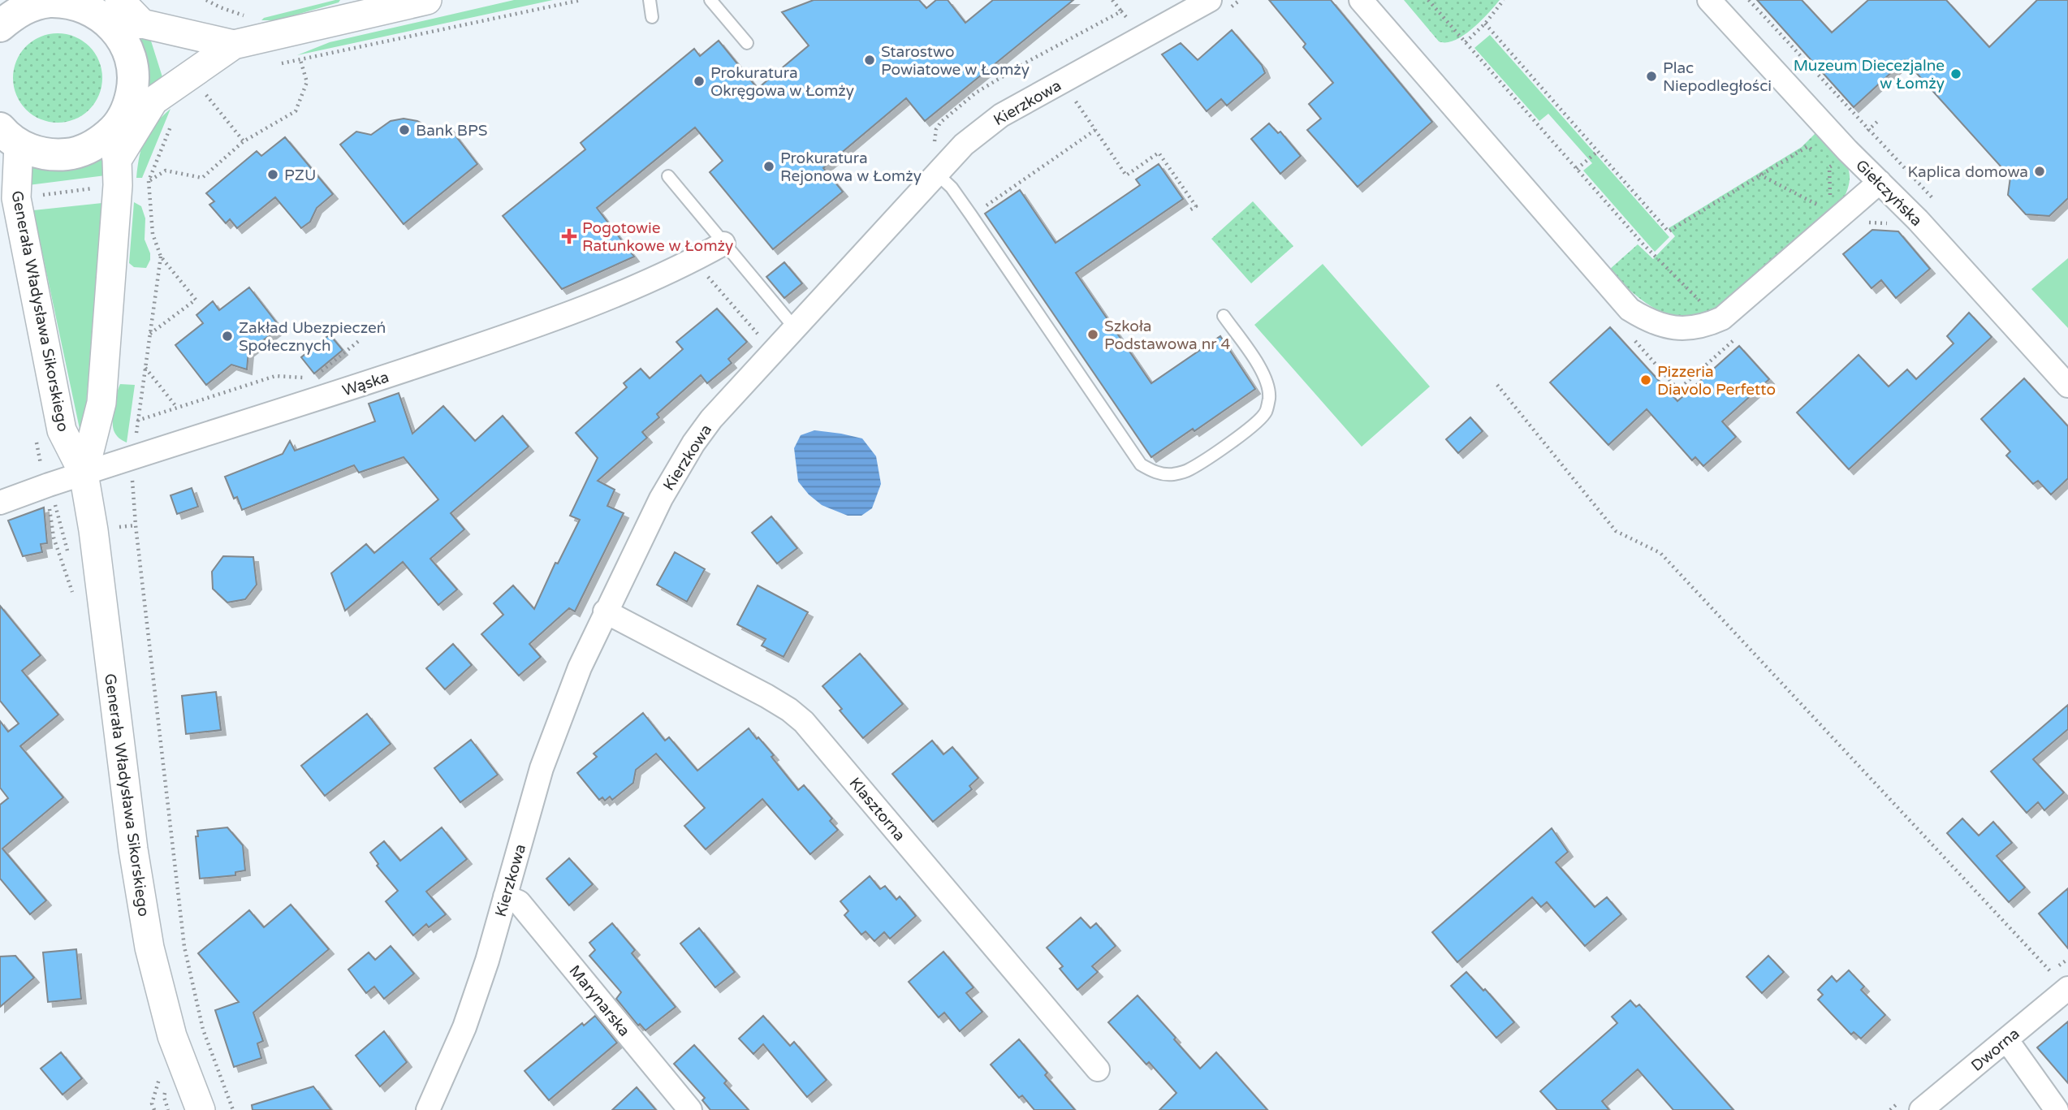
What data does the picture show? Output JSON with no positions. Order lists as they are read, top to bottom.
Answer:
{
  "streets": {
    "street": [
      "Kierzkowa",
      "Giełczyńska",
      "Generała Władysława Sikorskiego",
      "Wąska",
      "Klasztorna",
      "Marynarska",
      "Dworna"
    ]
  },
  "crossings": [
    ["Kierzkowa", "Klasztorna"],
    ["Kierzkowa", "Marynarska"],
    ["Generała Władysława Sikorskiego", "Wąska"]
  ],
  "places": {
    "other": [
      "Starostwo Powiatowe w Łomży",
      "Muzeum Diecezjalne w Łomży",
      "Plac Niepodległości",
      "Prokuratura Okręgowa w Łomży",
      "Bank BPS",
      "Prokuratura Rejonowa w Łomży",
      "Kaplica domowa",
      "PZU",
      "Szkoła Podstawowa nr 4",
      "Zakład Ubezpieczeń Społecznych",
      "Pizzeria Diavolo Perfetto"
    ],
    "health": ["Pogotowie Ratunkowe w Łomży"]
  }
}
